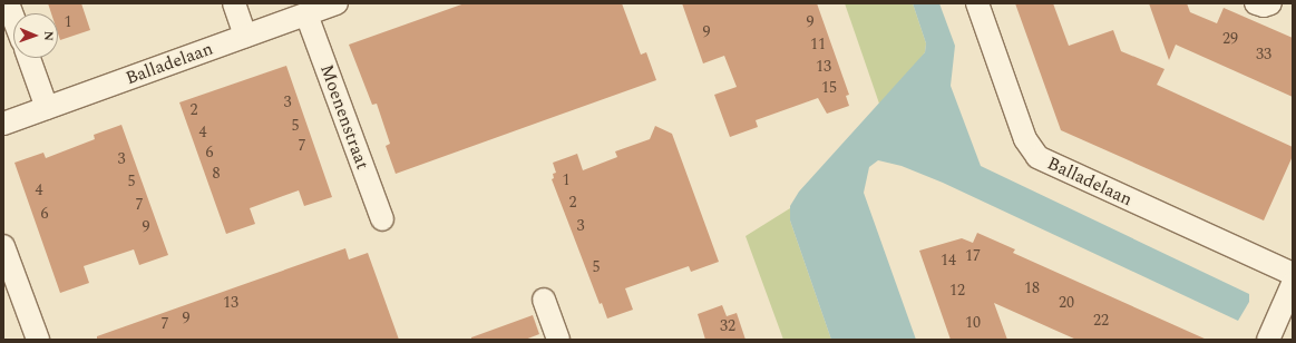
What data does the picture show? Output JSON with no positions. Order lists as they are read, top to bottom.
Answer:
{
  "streets": {
    "street": ["Balladelaan", "Moenenstraat"]
  },
  "crossings": [
    ["Balladelaan", "Moenenstraat"]
  ],
  "house_numbers": [
    "1",
    "9",
    "9",
    "29",
    "11",
    "33",
    "13",
    "15",
    "3",
    "2",
    "5",
    "4",
    "7",
    "6",
    "3",
    "8",
    "1",
    "5",
    "4",
    "2",
    "7",
    "6",
    "3",
    "9",
    "17",
    "14",
    "5",
    "18",
    "12",
    "13",
    "20",
    "9",
    "22",
    "10",
    "7",
    "32"
  ],
  "north": "right"
}
